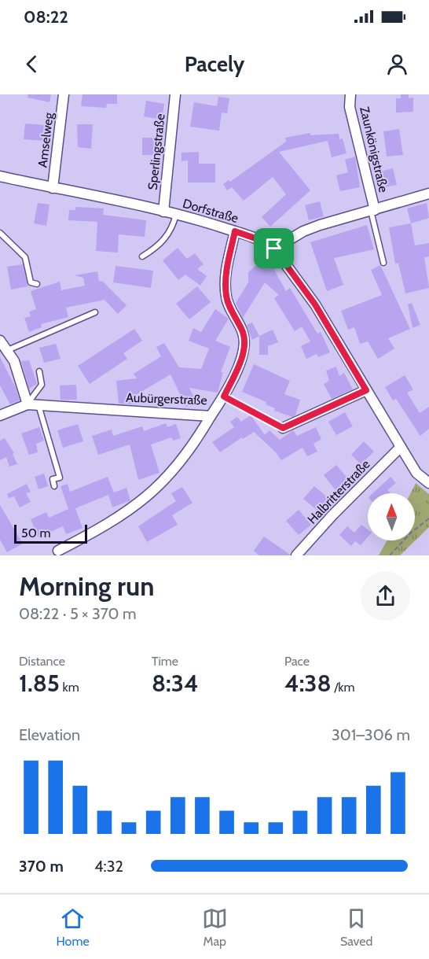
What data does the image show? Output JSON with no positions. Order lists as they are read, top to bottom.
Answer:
{
  "streets": {
    "street": [
      "Amselweg",
      "Zaunkönigstraße",
      "Sperlingstraße",
      "Dorfstraße",
      "Aubürgerstraße",
      "Halbritterstraße"
    ]
  },
  "crossings": [
    ["Amselweg", "Dorfstraße"],
    ["Sperlingstraße", "Dorfstraße"],
    ["Dorfstraße", "Aubürgerstraße"],
    ["Dorfstraße", "Halbritterstraße"]
  ],
  "scale_bar": "50 m",
  "north": "top",
  "page": {
    "status": "08:22",
    "header": "Pacely",
    "scale": "50 m",
    "heading": ["Morning run", "08:22 · 5 × 370 m"],
    "stats": [
      ["Distance", "1.85 km"],
      ["Time", "8:34"],
      ["Pace", "4:38 /km"]
    ],
    "chart": ["Elevation", "301–306 m"],
    "list": [
      {
        "name": "370 m",
        "note": "4:32"
      }
    ],
    "tabs": ["Home", "Map", "Saved"]
  }
}
